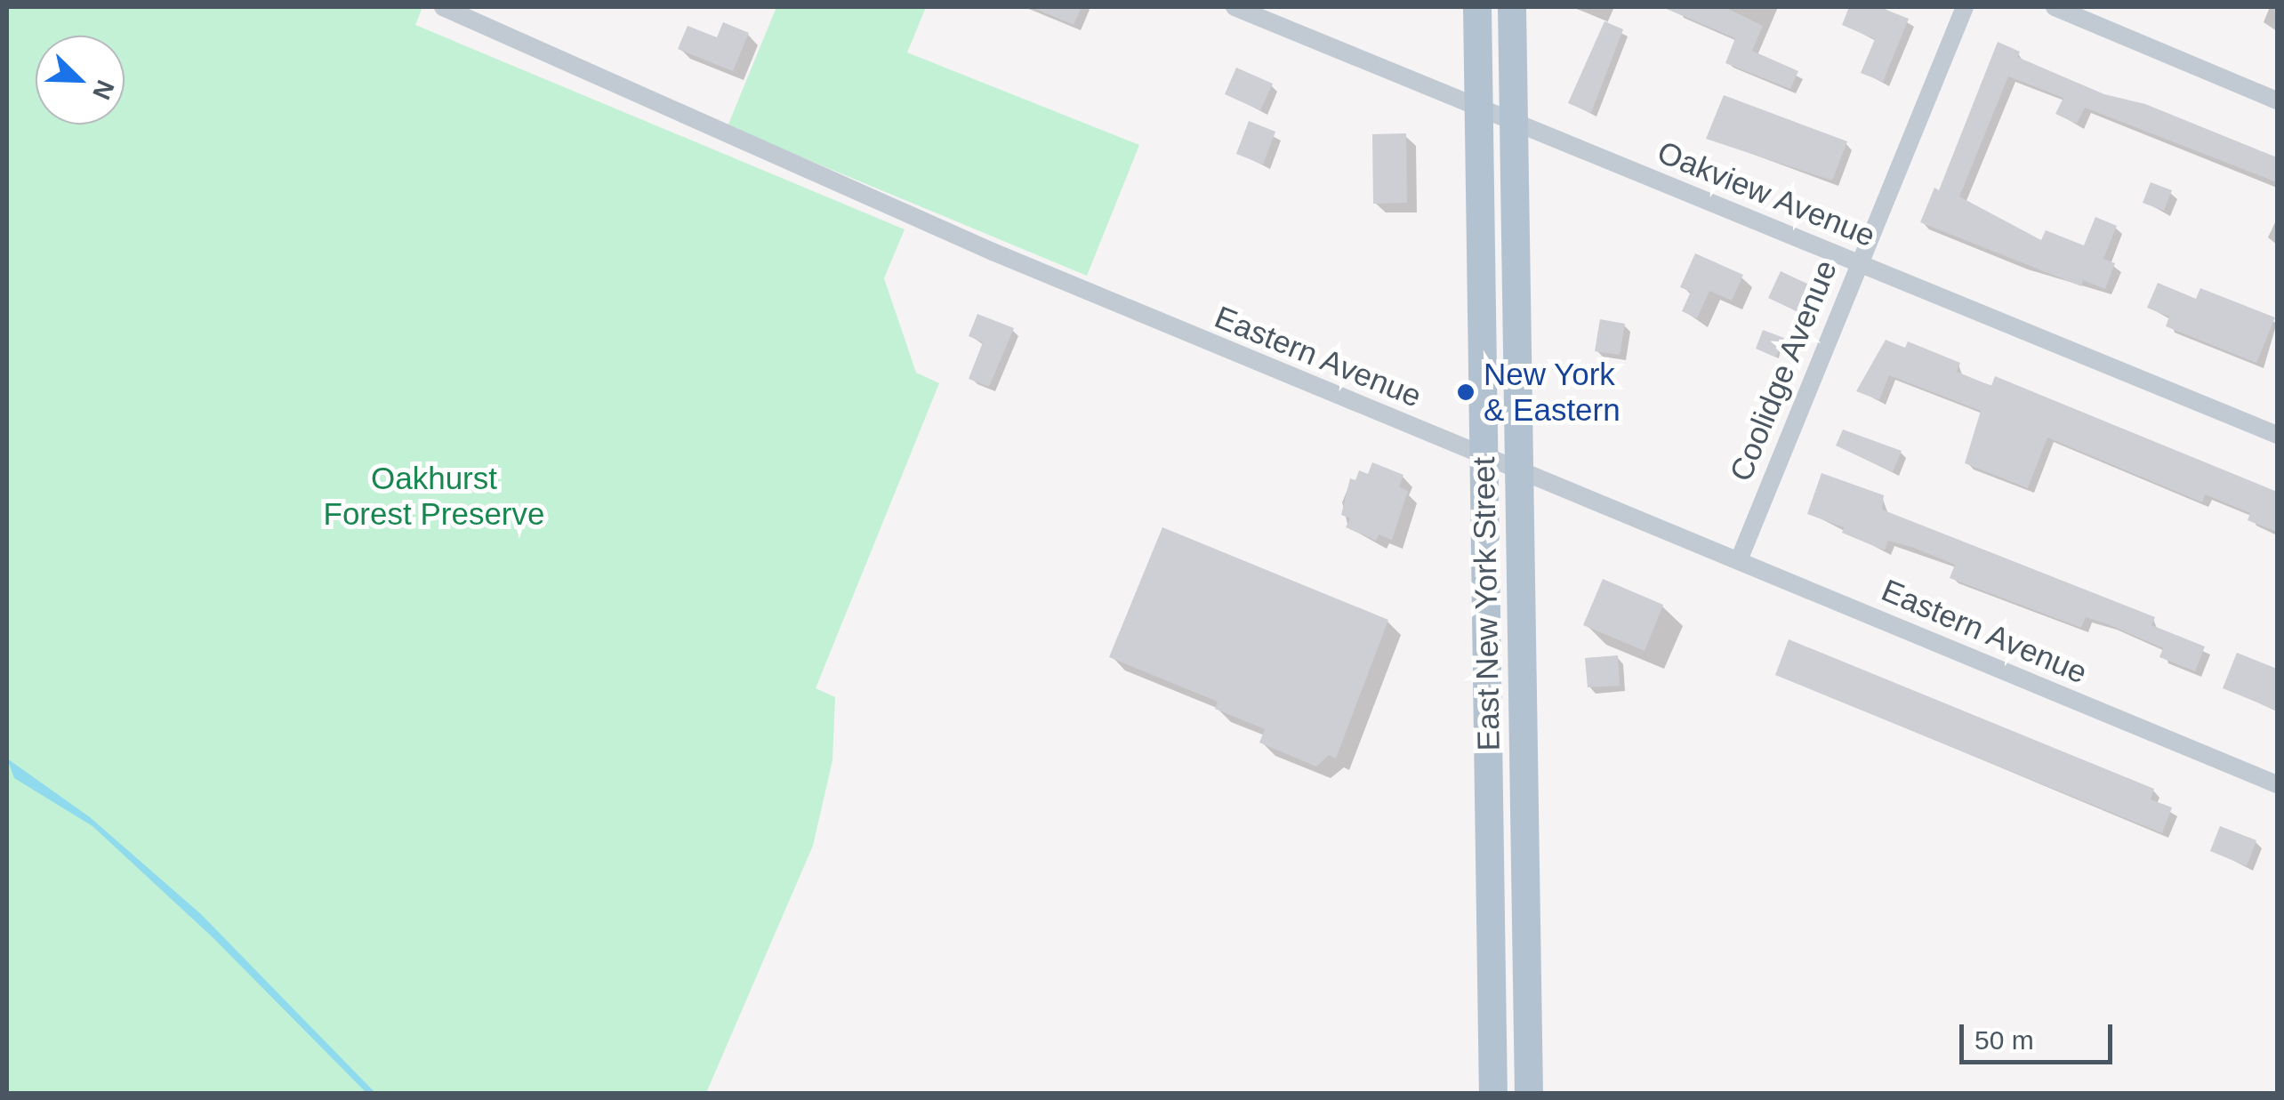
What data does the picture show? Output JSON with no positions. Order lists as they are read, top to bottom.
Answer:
{
  "streets": {
    "main road": ["East New York Street"],
    "street": ["Oakview Avenue", "Eastern Avenue", "Coolidge Avenue"]
  },
  "crossings": [
    ["Oakview Avenue", "Coolidge Avenue"],
    ["Oakview Avenue", "East New York Street"],
    ["Eastern Avenue", "Coolidge Avenue"],
    ["Eastern Avenue", "East New York Street"]
  ],
  "parks": ["Oakhurst Forest Preserve"],
  "places": ["New York & Eastern"],
  "scale_bar": "50 m",
  "north": "bottom right"
}
